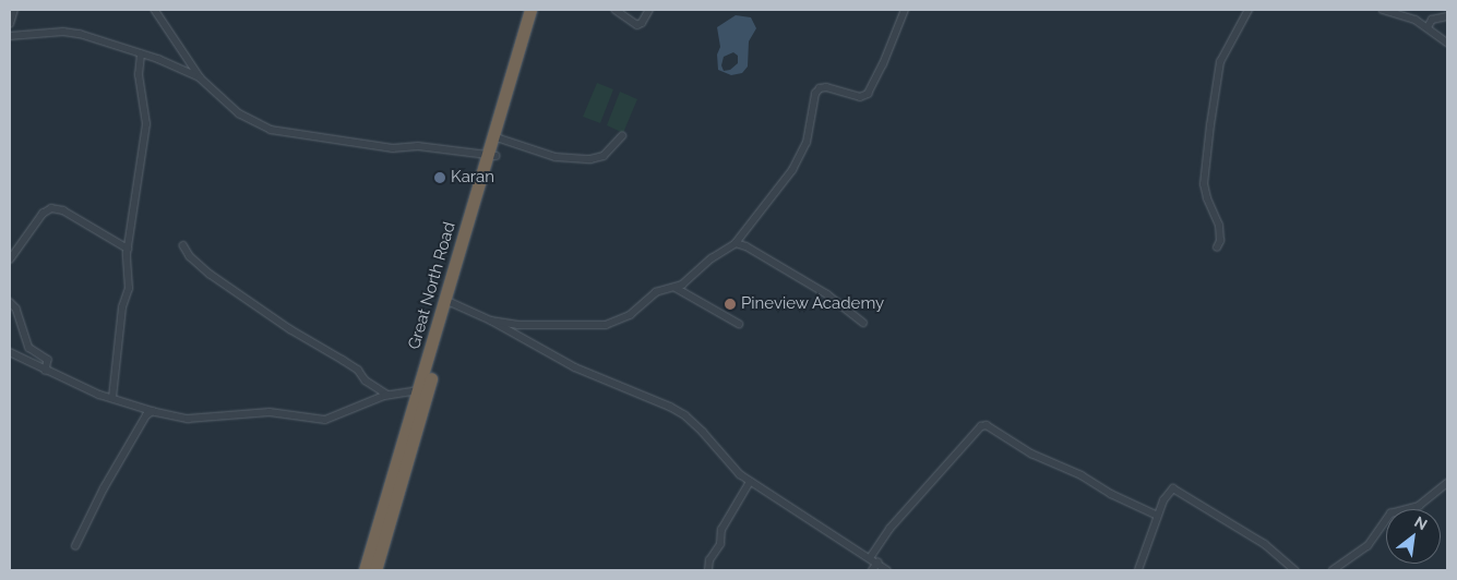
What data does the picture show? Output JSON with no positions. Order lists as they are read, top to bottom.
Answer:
{
  "streets": {
    "highway": ["Great North Road"]
  },
  "places": ["Karan", "Pineview Academy"],
  "north": "top right"
}
